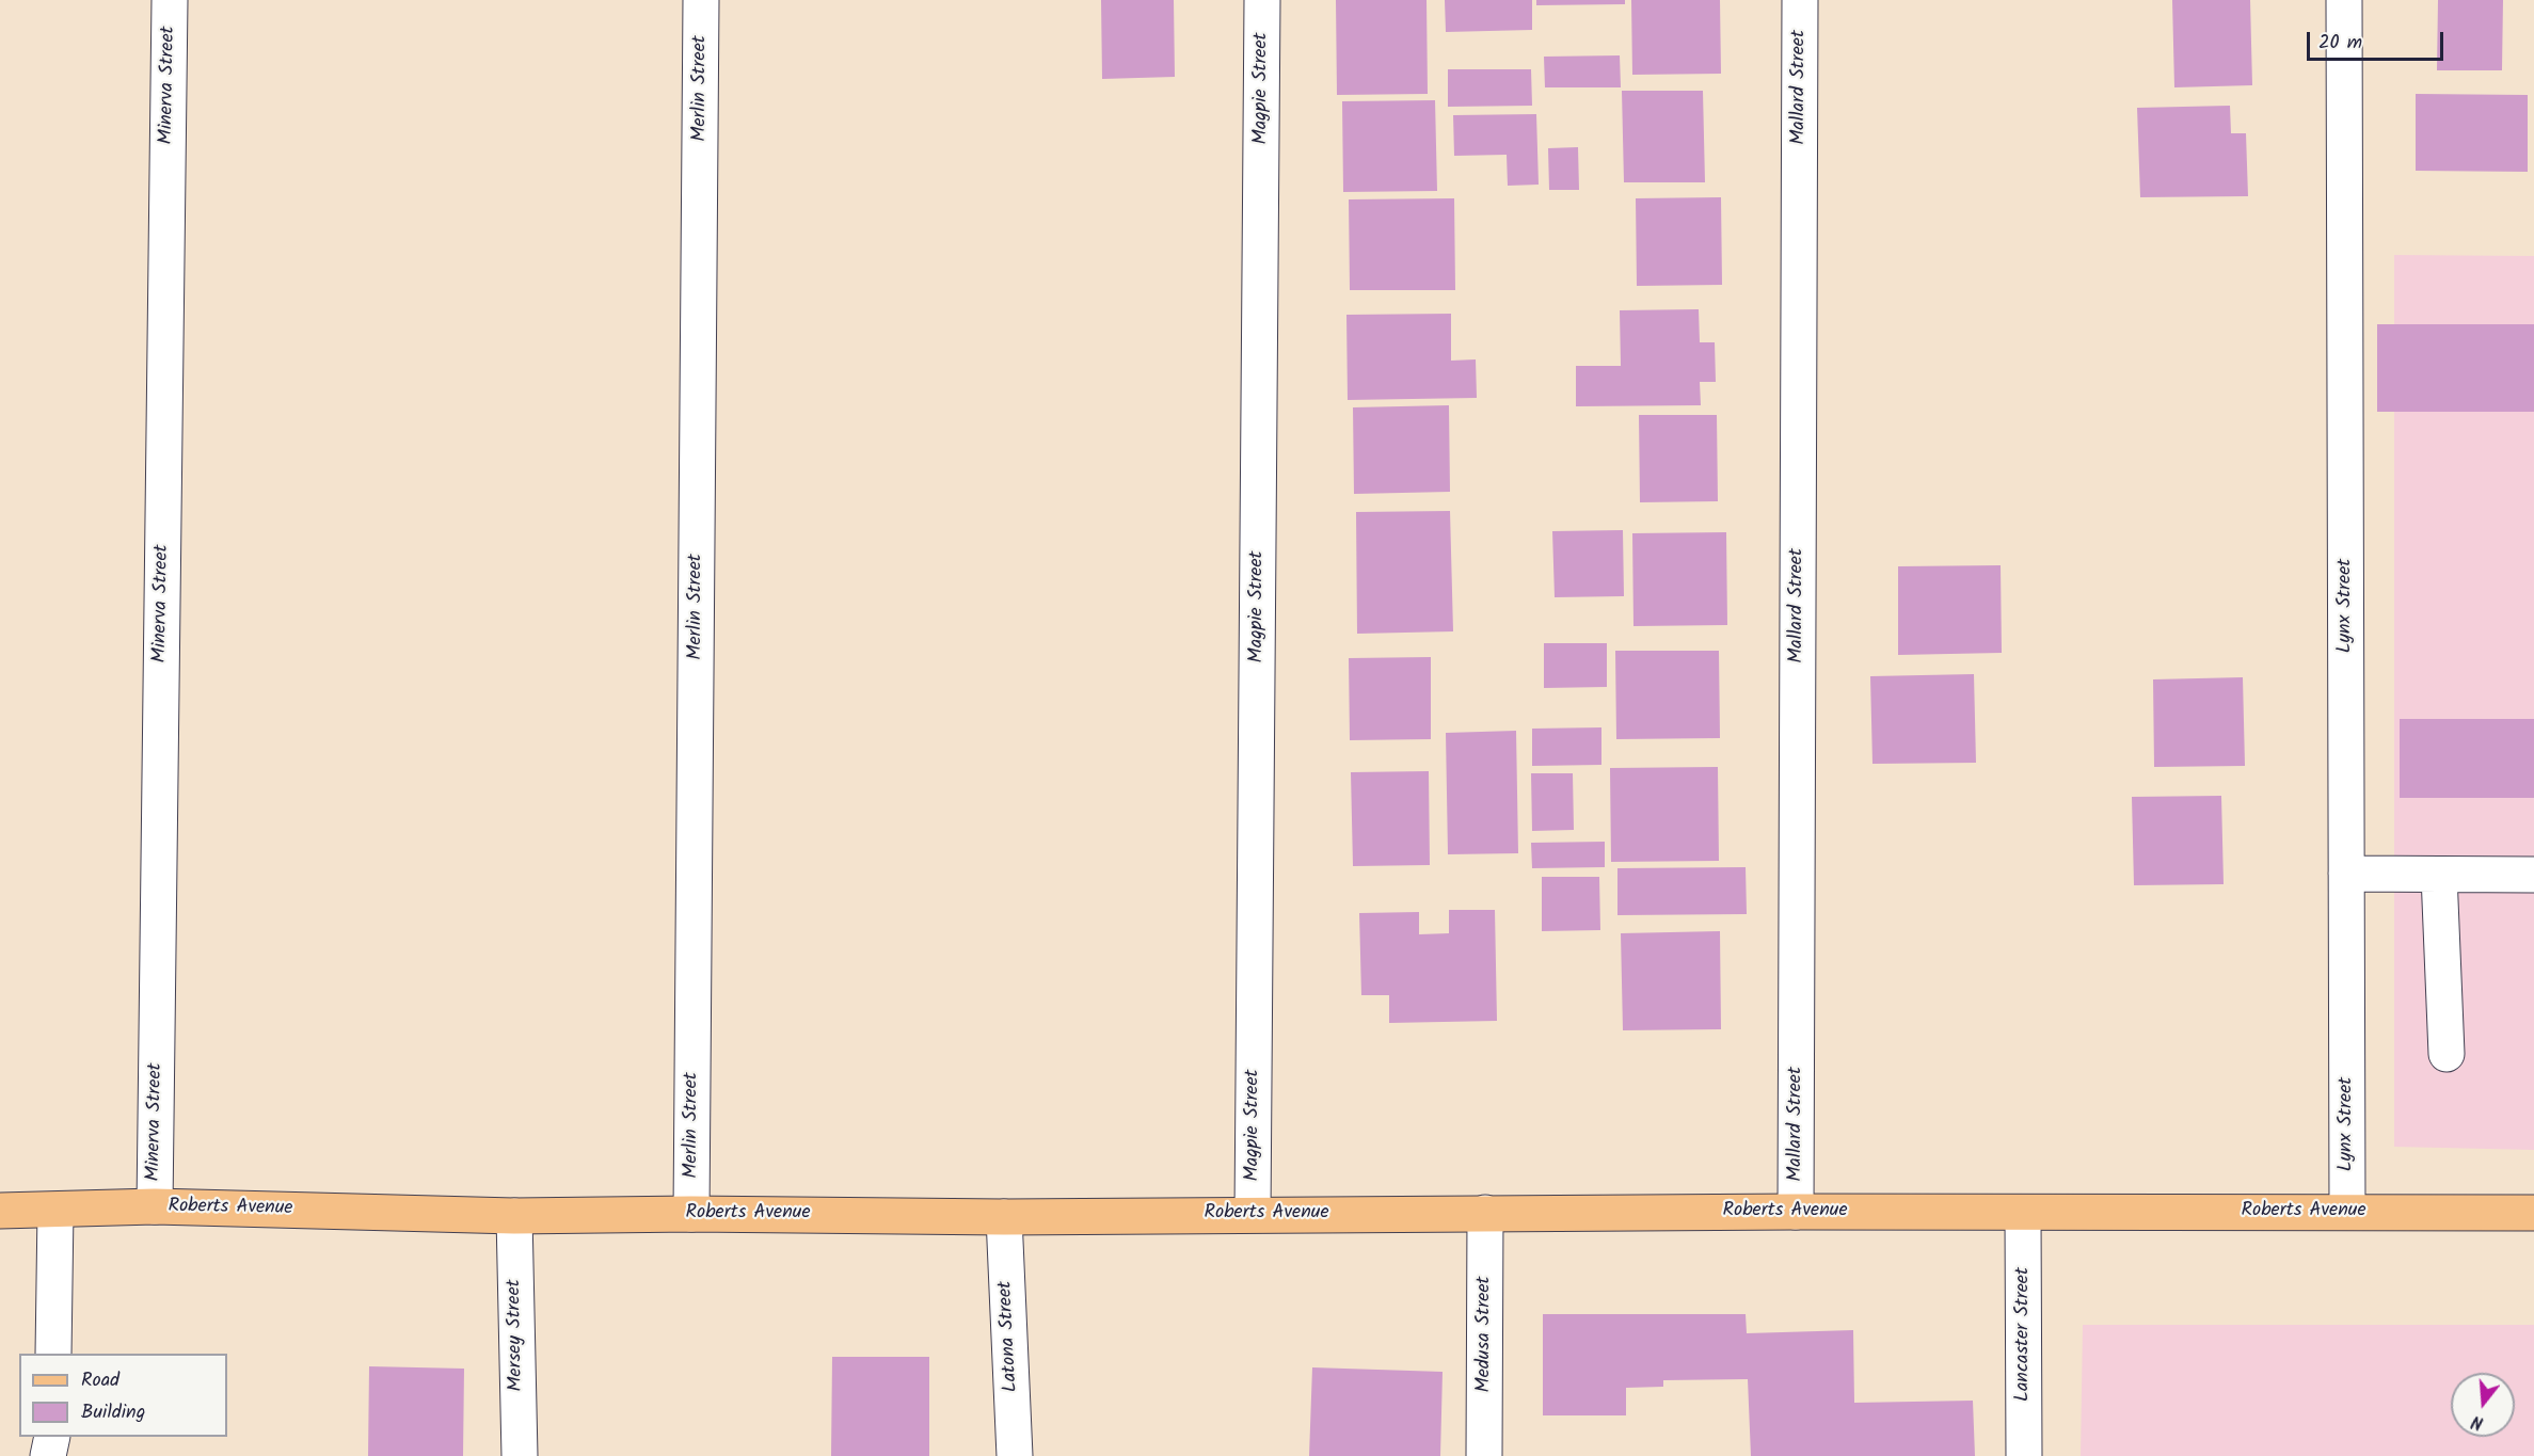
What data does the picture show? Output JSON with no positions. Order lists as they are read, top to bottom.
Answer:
{
  "streets": {
    "main road": ["Roberts Avenue"],
    "street": [
      "Minerva Street",
      "Mallard Street",
      "Merlin Street",
      "Magpie Street",
      "Lynx Street",
      "Medusa Street",
      "Lancaster Street",
      "Mersey Street",
      "Latona Street"
    ]
  },
  "crossings": [
    ["Minerva Street", "Roberts Avenue"],
    ["Mallard Street", "Roberts Avenue"],
    ["Merlin Street", "Roberts Avenue"],
    ["Magpie Street", "Roberts Avenue"],
    ["Lynx Street", "Roberts Avenue"],
    ["Roberts Avenue", "Medusa Street"],
    ["Roberts Avenue", "Lancaster Street"],
    ["Roberts Avenue", "Mersey Street"],
    ["Roberts Avenue", "Latona Street"]
  ],
  "legend": ["Road", "Building"],
  "scale_bar": "20 m",
  "north": "bottom"
}
